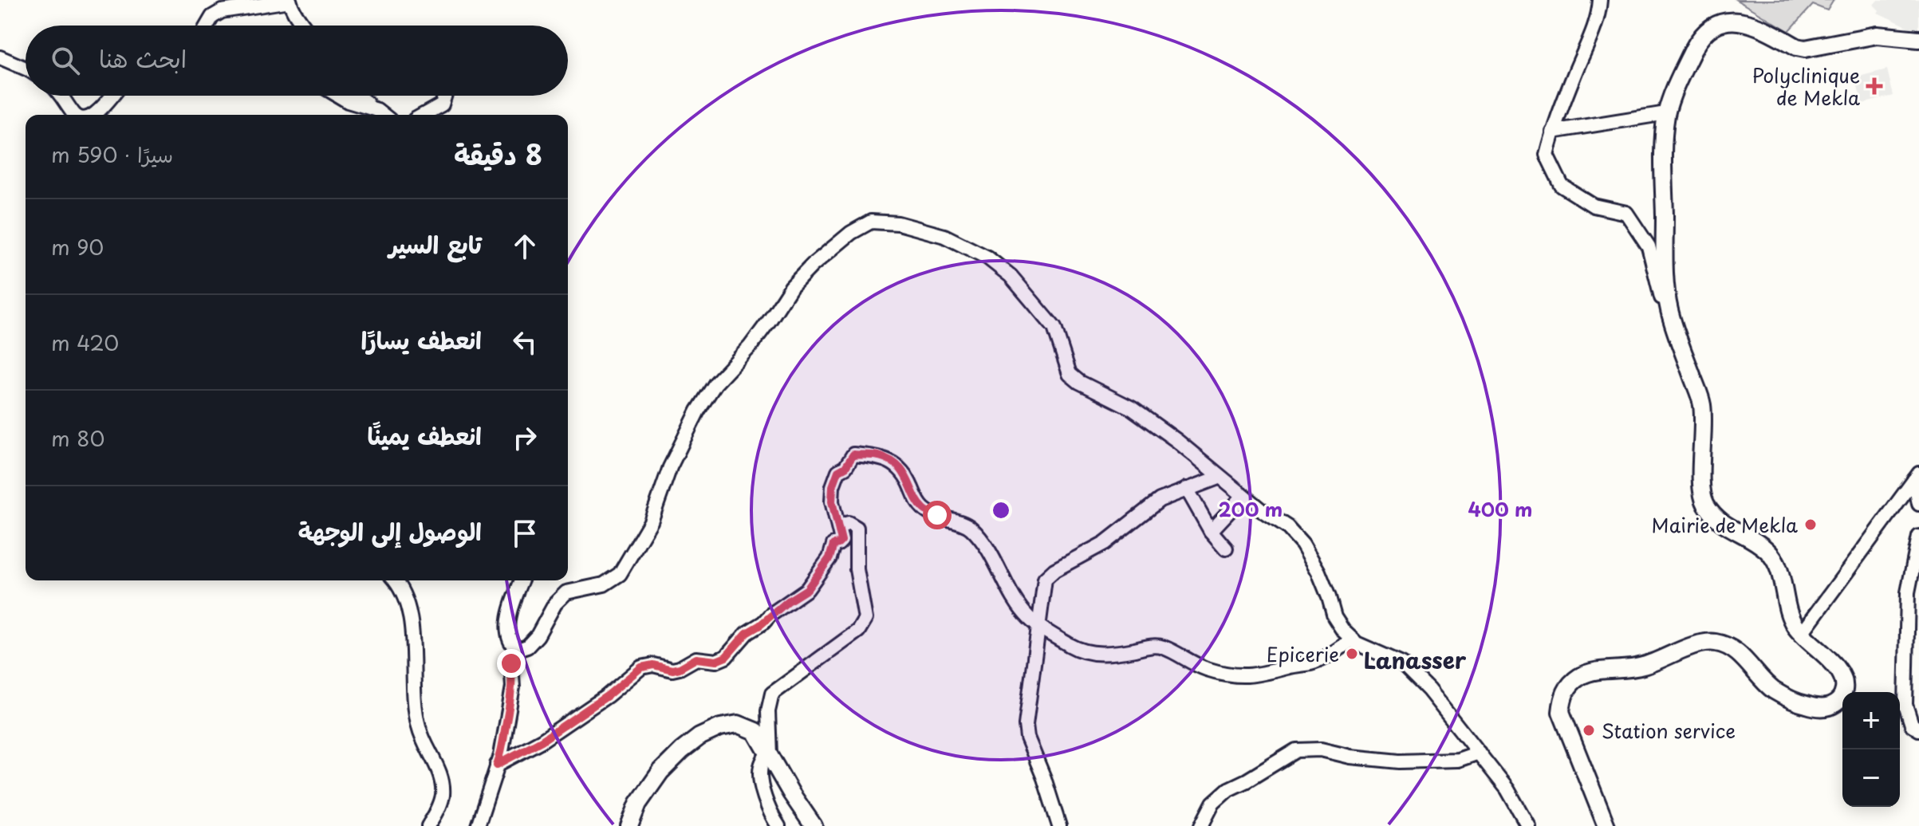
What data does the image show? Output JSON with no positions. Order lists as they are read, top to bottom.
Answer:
{
  "districts": ["Lanasser"],
  "places": {
    "health": ["Polyclinique de Mekla"],
    "other": ["Mairie de Mekla", "Epicerie", "Station service"]
  },
  "page": {
    "search": "ابحث هنا",
    "heading": ["8 دقيقة", "سيرًا · 590 m"],
    "list": [
      ["تابع السير", "90 m"],
      ["انعطف يسارًا", "420 m"],
      ["انعطف يمينًا", "80 m"],
      "الوصول إلى الوجهة"
    ],
    "map_buttons": ["+", "−"]
  },
  "rings": ["200 m", "400 m"]
}
